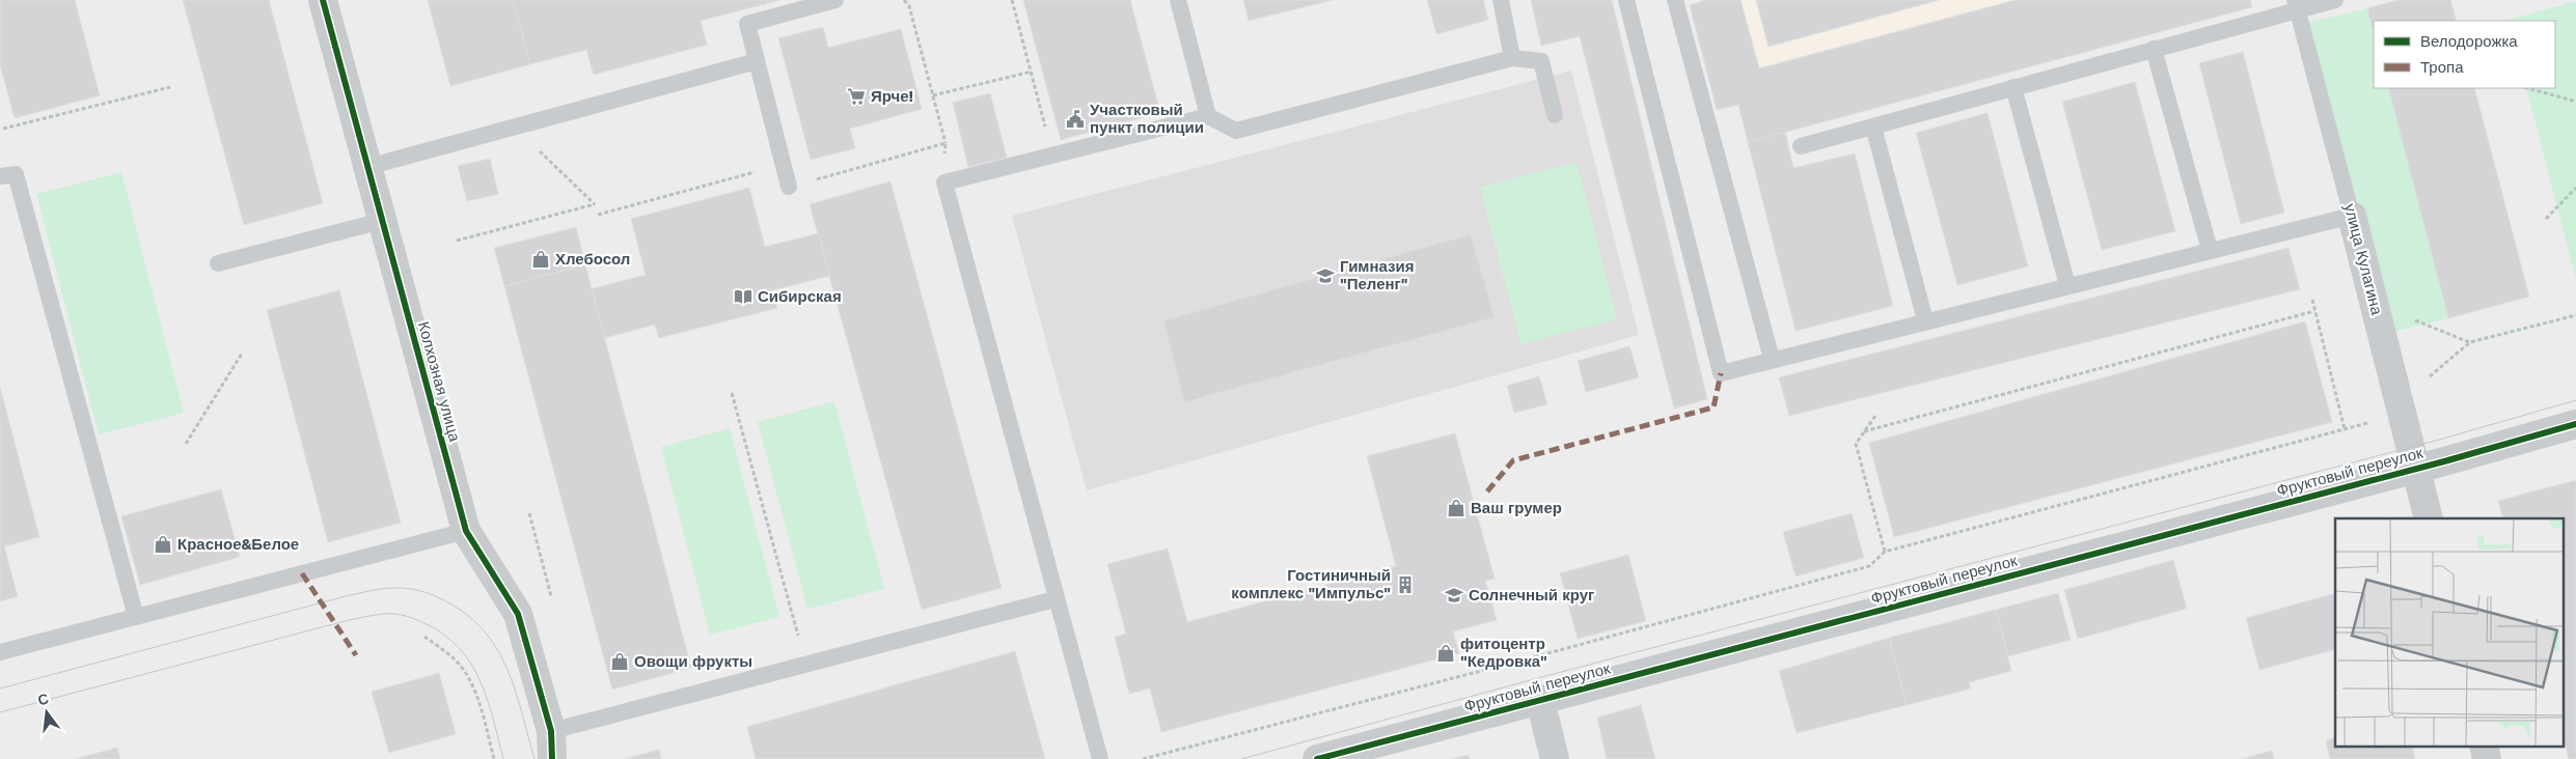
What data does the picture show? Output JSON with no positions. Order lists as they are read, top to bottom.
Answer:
{
  "streets": {
    "street": ["улица Кулагина", "Колхозная улица", "Фруктовый переулок"]
  },
  "crossings": [
    ["улица Кулагина", "Фруктовый переулок"]
  ],
  "places": {
    "supermarket": ["Ярче!"],
    "public building": ["Участковый пункт полиции"],
    "shop": [
      "Хлебосол",
      "Ваш грумер",
      "Красное&Белое",
      "фитоцентр \"Кедровка\"",
      "Овощи фрукты"
    ],
    "school or university": ["Гимназия \"Пеленг\"", "Солнечный круг"],
    "library": ["Сибирская"],
    "building": ["Гостиничный комплекс \"Импульс\""]
  },
  "legend": ["Велодорожка", "Тропа"],
  "north": "top"
}
